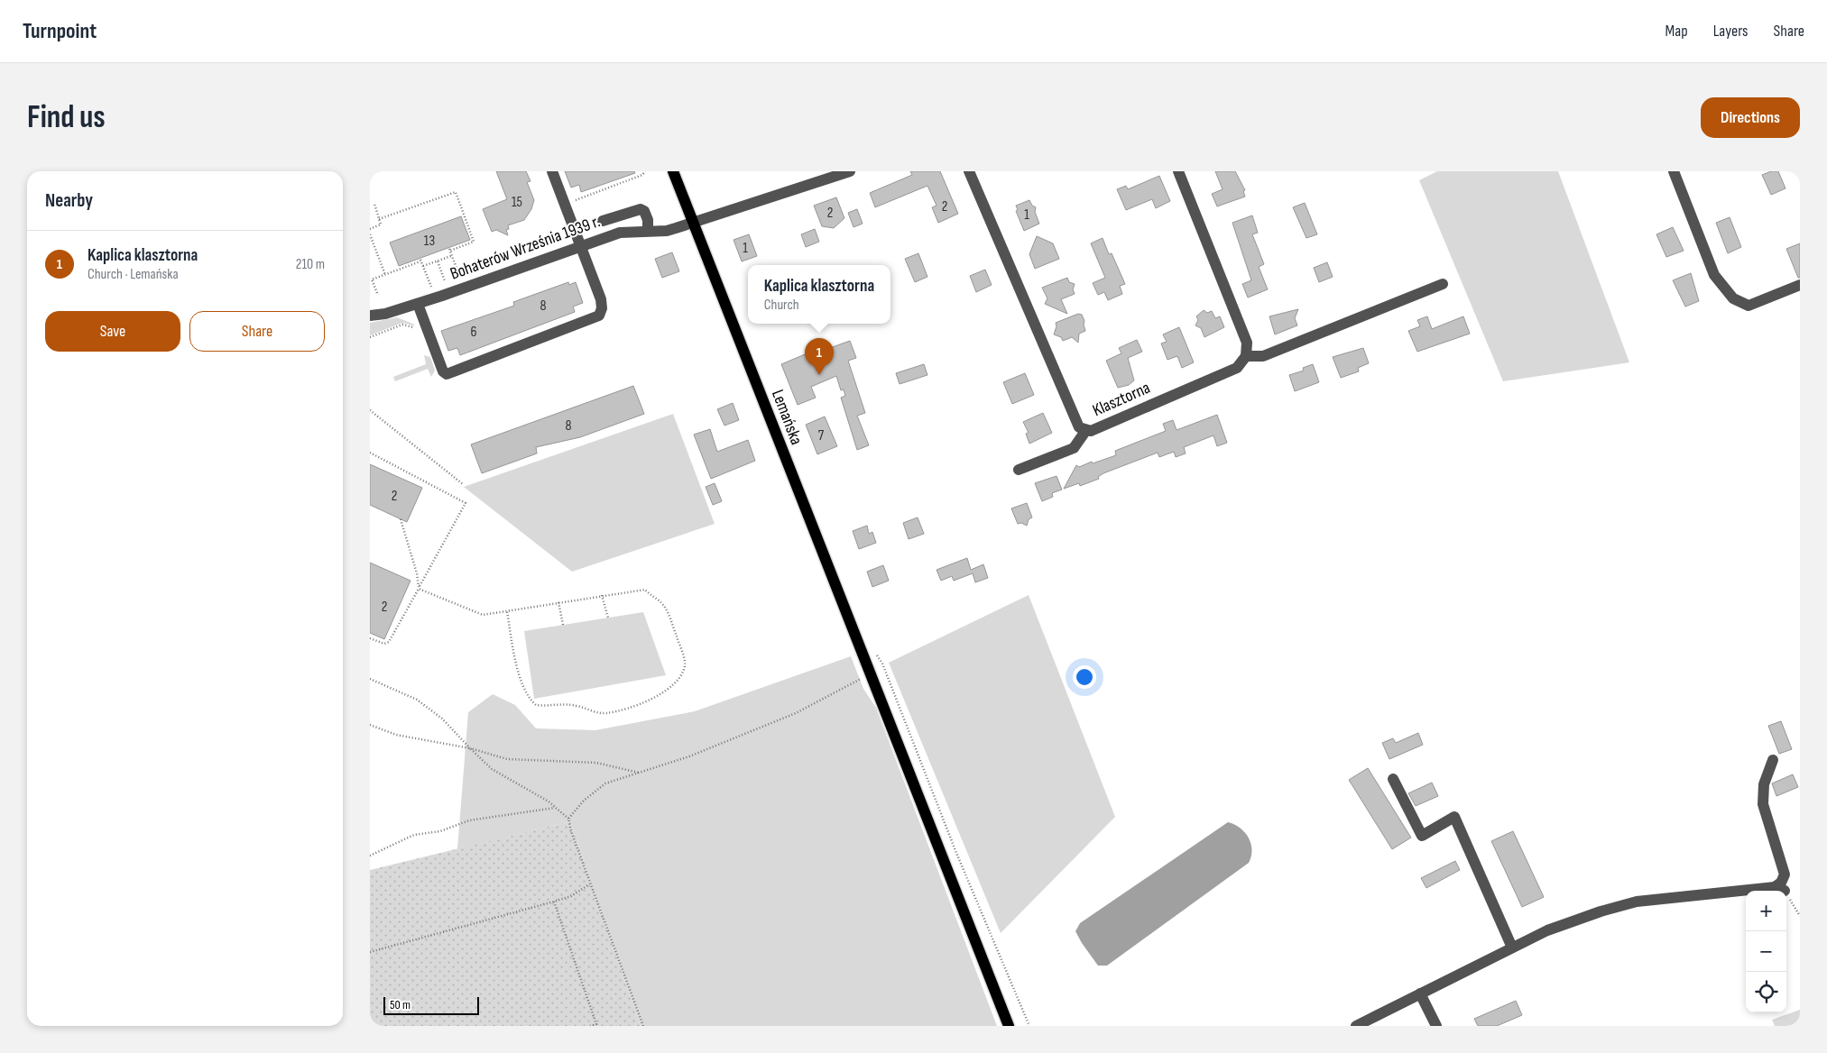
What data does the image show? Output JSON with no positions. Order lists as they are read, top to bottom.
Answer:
{
  "streets": {
    "main road": ["Lemańska"],
    "street": ["Bohaterów Września 1939 r.", "Klasztorna"]
  },
  "crossings": [
    ["Bohaterów Września 1939 r.", "Lemańska"]
  ],
  "house_numbers": [
    "15",
    "2",
    "2",
    "1",
    "13",
    "1",
    "8",
    "6",
    "8",
    "7",
    "2",
    "2"
  ],
  "scale_bar": "50 m",
  "page": {
    "header": "Turnpoint",
    "nav": ["Map", "Layers", "Share"],
    "buttons": [
      "Directions",
      ["Save", "Share"]
    ],
    "title": "Find us",
    "heading": "Nearby",
    "list": [
      {
        "mark": "1",
        "name": "Kaplica klasztorna",
        "note": "Church · Lemańska",
        "value": "210 m"
      }
    ],
    "popup": ["Kaplica klasztorna", "Church"],
    "pins": "1",
    "map_buttons": ["+", "−"],
    "scale": "50 m"
  }
}
